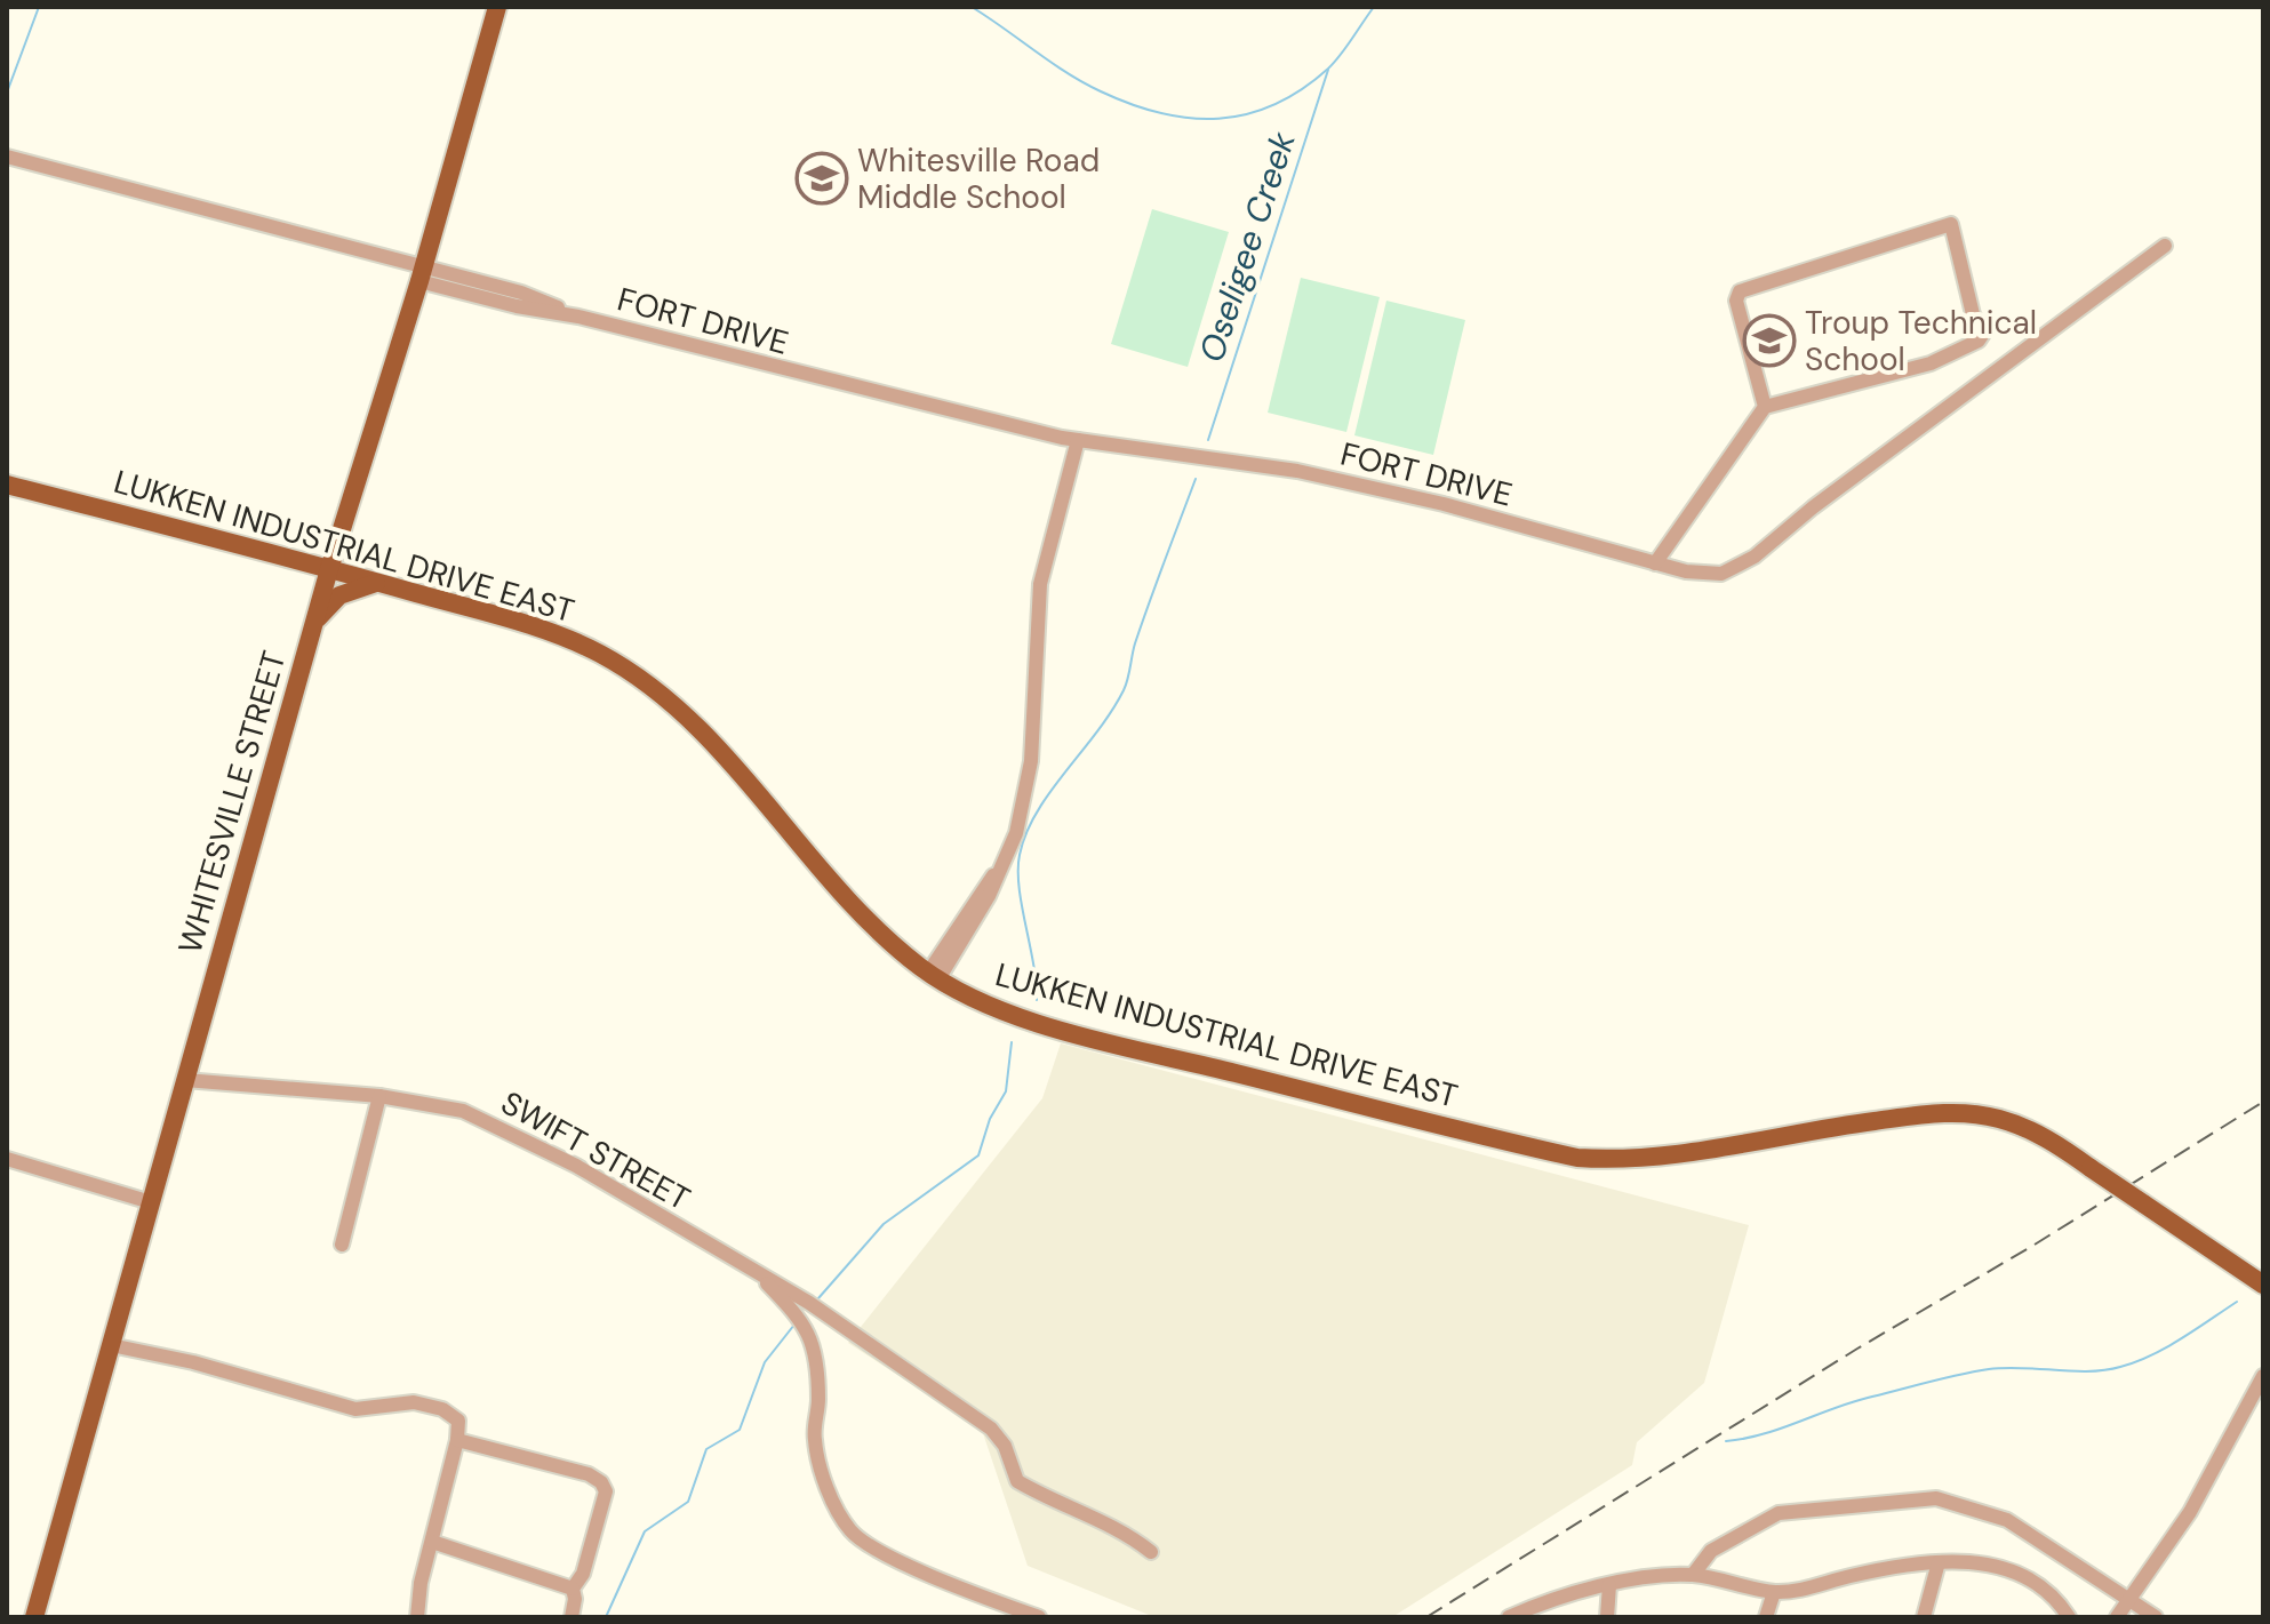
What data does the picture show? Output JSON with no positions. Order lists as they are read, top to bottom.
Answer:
{
  "streets": {
    "main road": ["LUKKEN INDUSTRIAL DRIVE EAST", "WHITESVILLE STREET"],
    "street": ["FORT DRIVE", "SWIFT STREET"]
  },
  "crossings": [
    ["FORT DRIVE", "WHITESVILLE STREET"],
    ["LUKKEN INDUSTRIAL DRIVE EAST", "WHITESVILLE STREET"],
    ["WHITESVILLE STREET", "SWIFT STREET"]
  ],
  "water": ["Oseligee Creek"],
  "places": {
    "school or university": ["Whitesville Road Middle School", "Troup Technical School"]
  }
}
